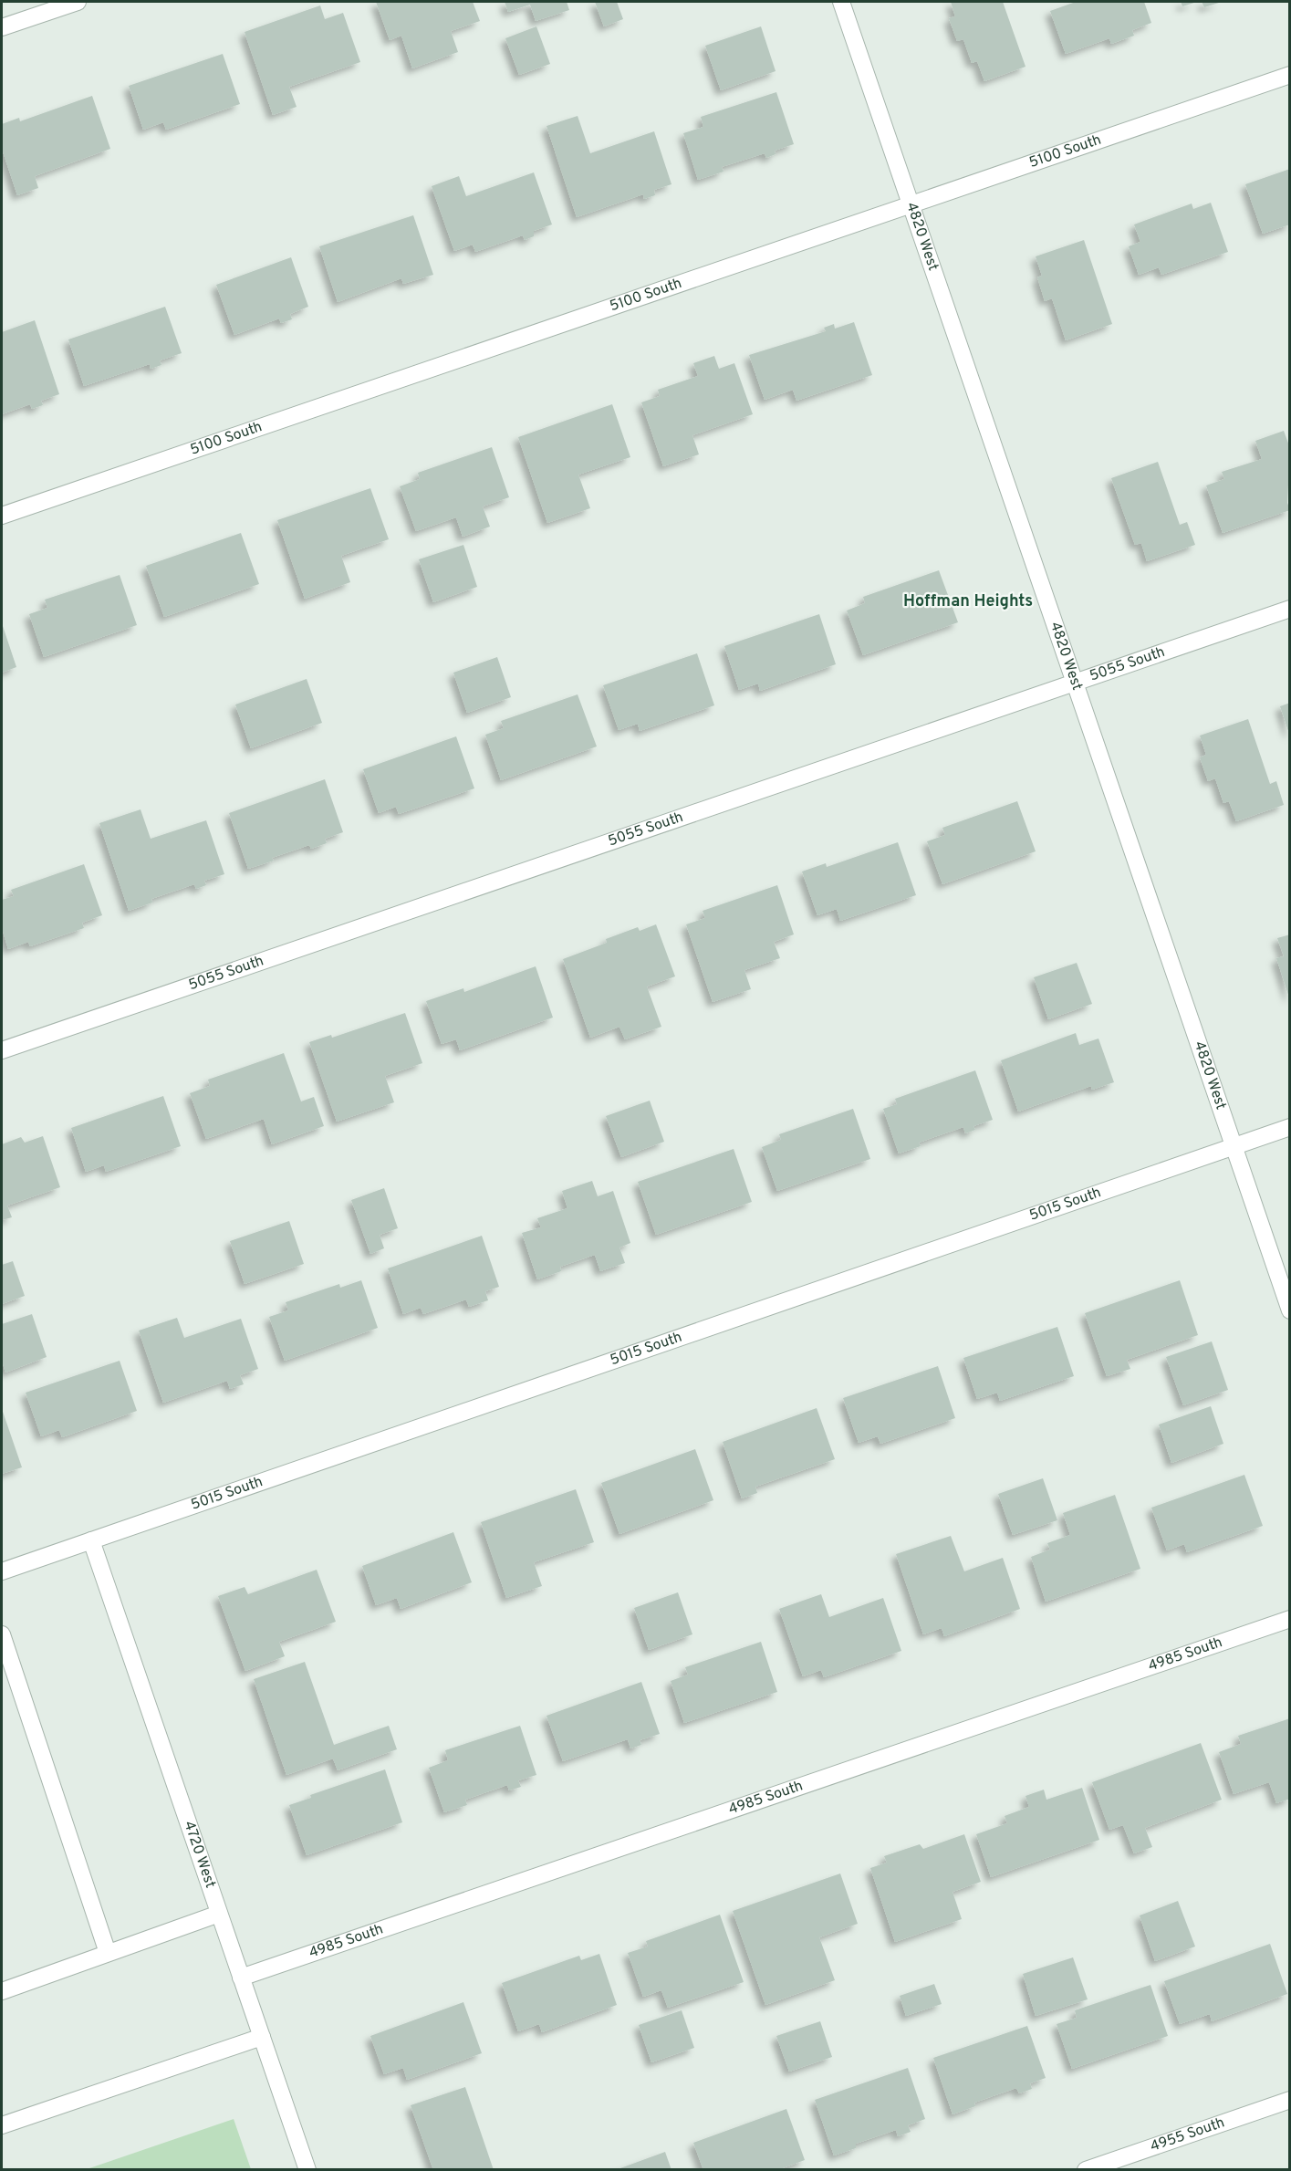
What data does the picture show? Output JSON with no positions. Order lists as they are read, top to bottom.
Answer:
{
  "streets": {
    "street": [
      "5100 South",
      "4820 West",
      "5055 South",
      "5015 South",
      "4985 South",
      "4720 West",
      "4955 South"
    ]
  },
  "crossings": [
    ["5100 South", "4820 West"],
    ["4820 West", "5055 South"],
    ["4820 West", "5015 South"],
    ["5015 South", "4720 West"],
    ["4985 South", "4720 West"]
  ],
  "districts": ["Hoffman Heights"]
}
